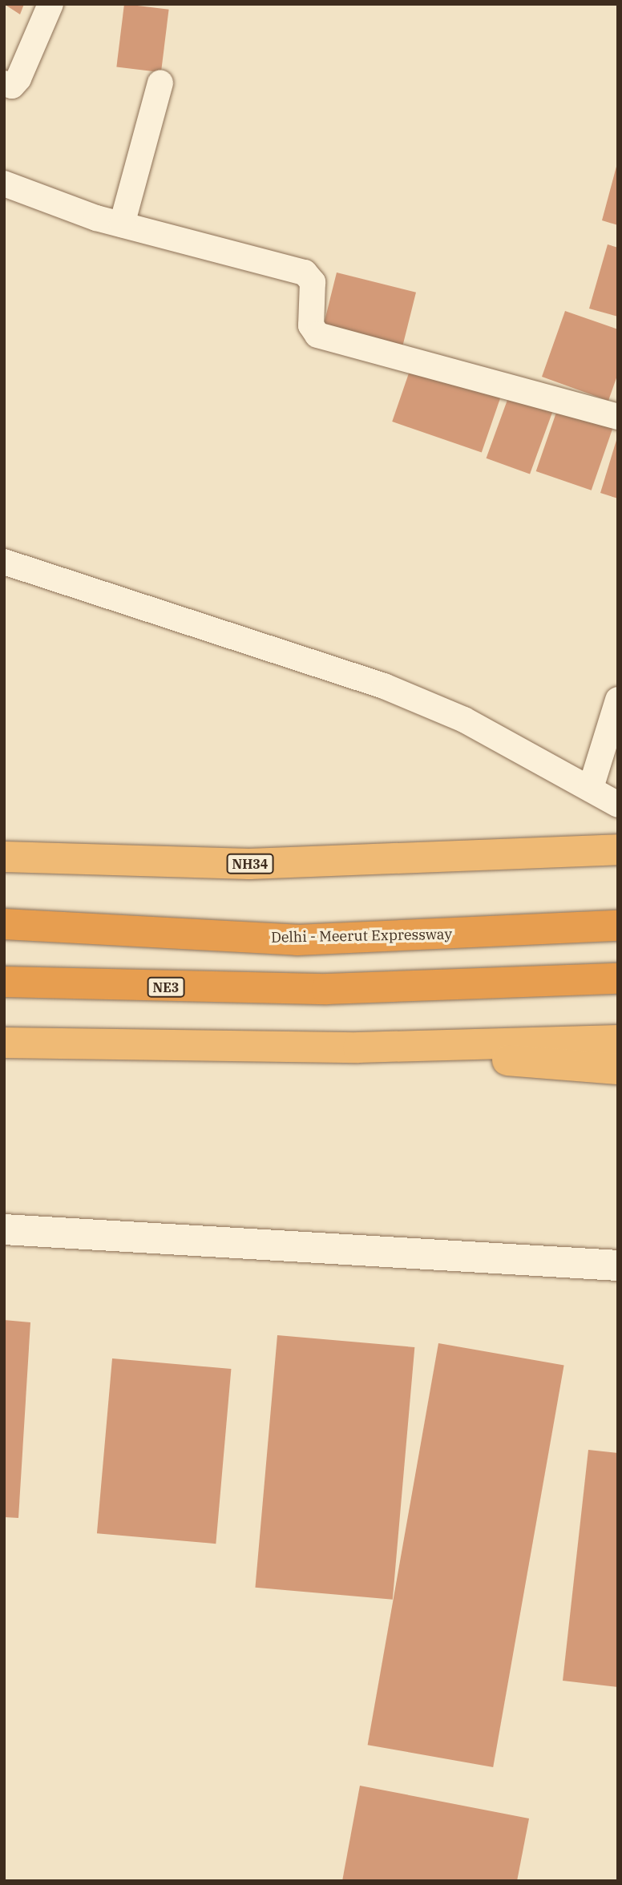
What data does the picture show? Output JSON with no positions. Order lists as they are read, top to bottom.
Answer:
{
  "streets": {
    "highway": ["NH34", "Delhi - Meerut Expressway", "NE3"]
  }
}
